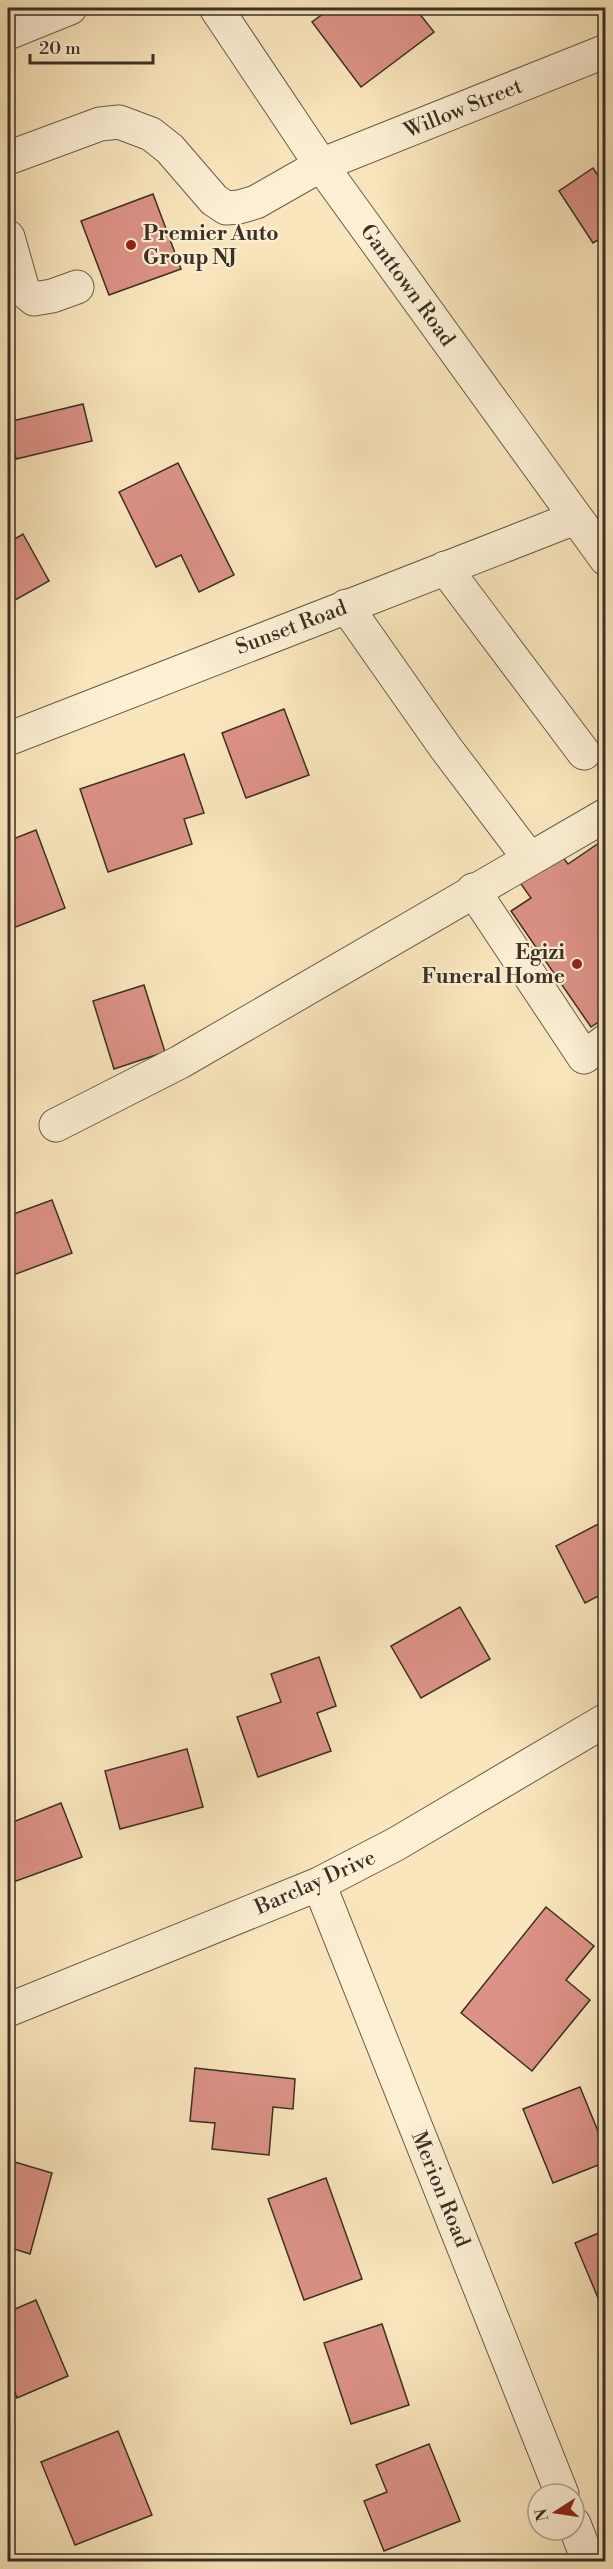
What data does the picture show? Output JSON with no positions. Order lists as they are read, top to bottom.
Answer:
{
  "streets": {
    "street": [
      "Willow Street",
      "Ganttown Road",
      "Sunset Road",
      "Barclay Drive",
      "Merion Road"
    ]
  },
  "crossings": [
    ["Willow Street", "Ganttown Road"],
    ["Ganttown Road", "Sunset Road"],
    ["Barclay Drive", "Merion Road"]
  ],
  "places": ["Premier Auto Group NJ", "Egizi Funeral Home"],
  "scale_bar": "20 m",
  "north": "left"
}
